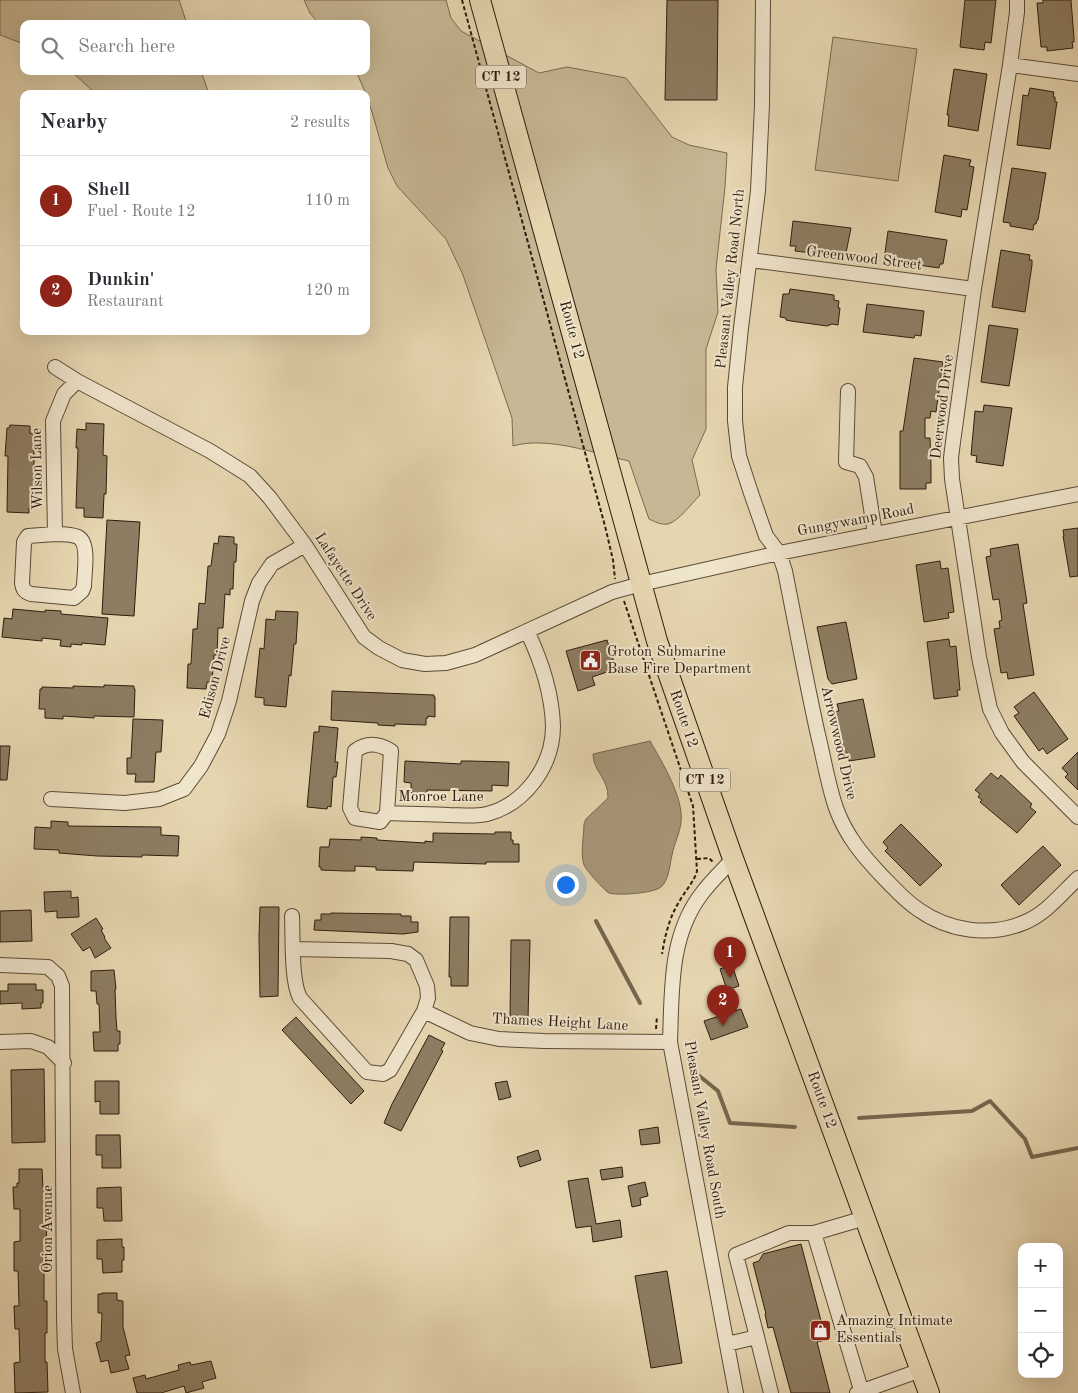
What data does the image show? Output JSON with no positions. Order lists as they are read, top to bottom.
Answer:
{
  "streets": {
    "highway": ["CT 12", "Route 12"],
    "street": [
      "Greenwood Street",
      "Pleasant Valley Road North",
      "Deerwood Drive",
      "Wilson Lane",
      "Gungywamp Road",
      "Lafayette Drive",
      "Edison Drive",
      "Arrowwood Drive",
      "Monroe Lane",
      "Thames Height Lane",
      "Pleasant Valley Road South",
      "Orion Avenue"
    ]
  },
  "crossings": [
    ["Greenwood Street", "Pleasant Valley Road North"],
    ["Greenwood Street", "Deerwood Drive"],
    ["Pleasant Valley Road North", "Gungywamp Road"],
    ["Pleasant Valley Road North", "Arrowwood Drive"],
    ["Route 12", "Gungywamp Road"],
    ["Route 12", "Lafayette Drive"],
    ["Route 12", "Pleasant Valley Road South"],
    ["Deerwood Drive", "Gungywamp Road"],
    ["Wilson Lane", "Lafayette Drive"],
    ["Gungywamp Road", "Lafayette Drive"],
    ["Gungywamp Road", "Arrowwood Drive"],
    ["Lafayette Drive", "Edison Drive"],
    ["Lafayette Drive", "Monroe Lane"],
    ["Thames Height Lane", "Pleasant Valley Road South"]
  ],
  "places": {
    "public building": ["Groton Submarine Base Fire Department"],
    "shop": ["Amazing Intimate Essentials"]
  },
  "page": {
    "search": "Search here",
    "heading": ["Nearby", "2 results"],
    "list": [
      {
        "mark": "1",
        "name": "Shell",
        "note": "Fuel · Route 12",
        "value": "110 m"
      },
      {
        "mark": "2",
        "name": "Dunkin'",
        "note": "Restaurant",
        "value": "120 m"
      }
    ],
    "pins": ["1", "2"],
    "map_buttons": ["+", "−"]
  }
}
